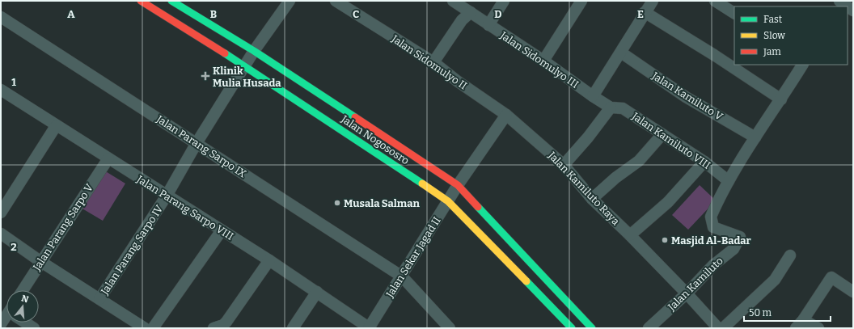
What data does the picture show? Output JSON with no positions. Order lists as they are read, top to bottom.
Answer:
{
  "streets": {
    "street": [
      "Jalan Sidomulyo III",
      "Jalan Sidomulyo II",
      "Jalan Kamiluto V",
      "Jalan Nogososro",
      "Jalan Kamiluto VIII",
      "Jalan Parang Sarpo IX",
      "Jalan Kamiluto Raya",
      "Jalan Parang Sarpo VIII",
      "Jalan Parang Sarpo V",
      "Jalan Parang Sarpo IV",
      "Jalan Sekar Jagad II",
      "Jalan Kamiluto"
    ]
  },
  "crossings": [
    ["Jalan Sidomulyo III", "Jalan Kamiluto VIII"],
    ["Jalan Sidomulyo II", "Jalan Kamiluto Raya"],
    ["Jalan Nogososro", "Jalan Parang Sarpo IV"],
    ["Jalan Nogososro", "Jalan Sekar Jagad II"],
    ["Jalan Kamiluto VIII", "Jalan Kamiluto"],
    ["Jalan Parang Sarpo IX", "Jalan Parang Sarpo IV"],
    ["Jalan Parang Sarpo IX", "Jalan Sekar Jagad II"],
    ["Jalan Kamiluto Raya", "Jalan Kamiluto"],
    ["Jalan Parang Sarpo VIII", "Jalan Parang Sarpo V"],
    ["Jalan Parang Sarpo VIII", "Jalan Parang Sarpo IV"],
    ["Jalan Parang Sarpo VIII", "Jalan Sekar Jagad II"]
  ],
  "places": {
    "health": ["Klinik Mulia Husada"],
    "other": ["Musala Salman", "Masjid Al-Badar"]
  },
  "legend": ["Fast", "Slow", "Jam"],
  "scale_bar": "50 m",
  "north": "top",
  "grid": {
    "columns": [
      "A",
      "B",
      "C",
      "D",
      "E"
    ],
    "rows": ["1", "2"]
  }
}
